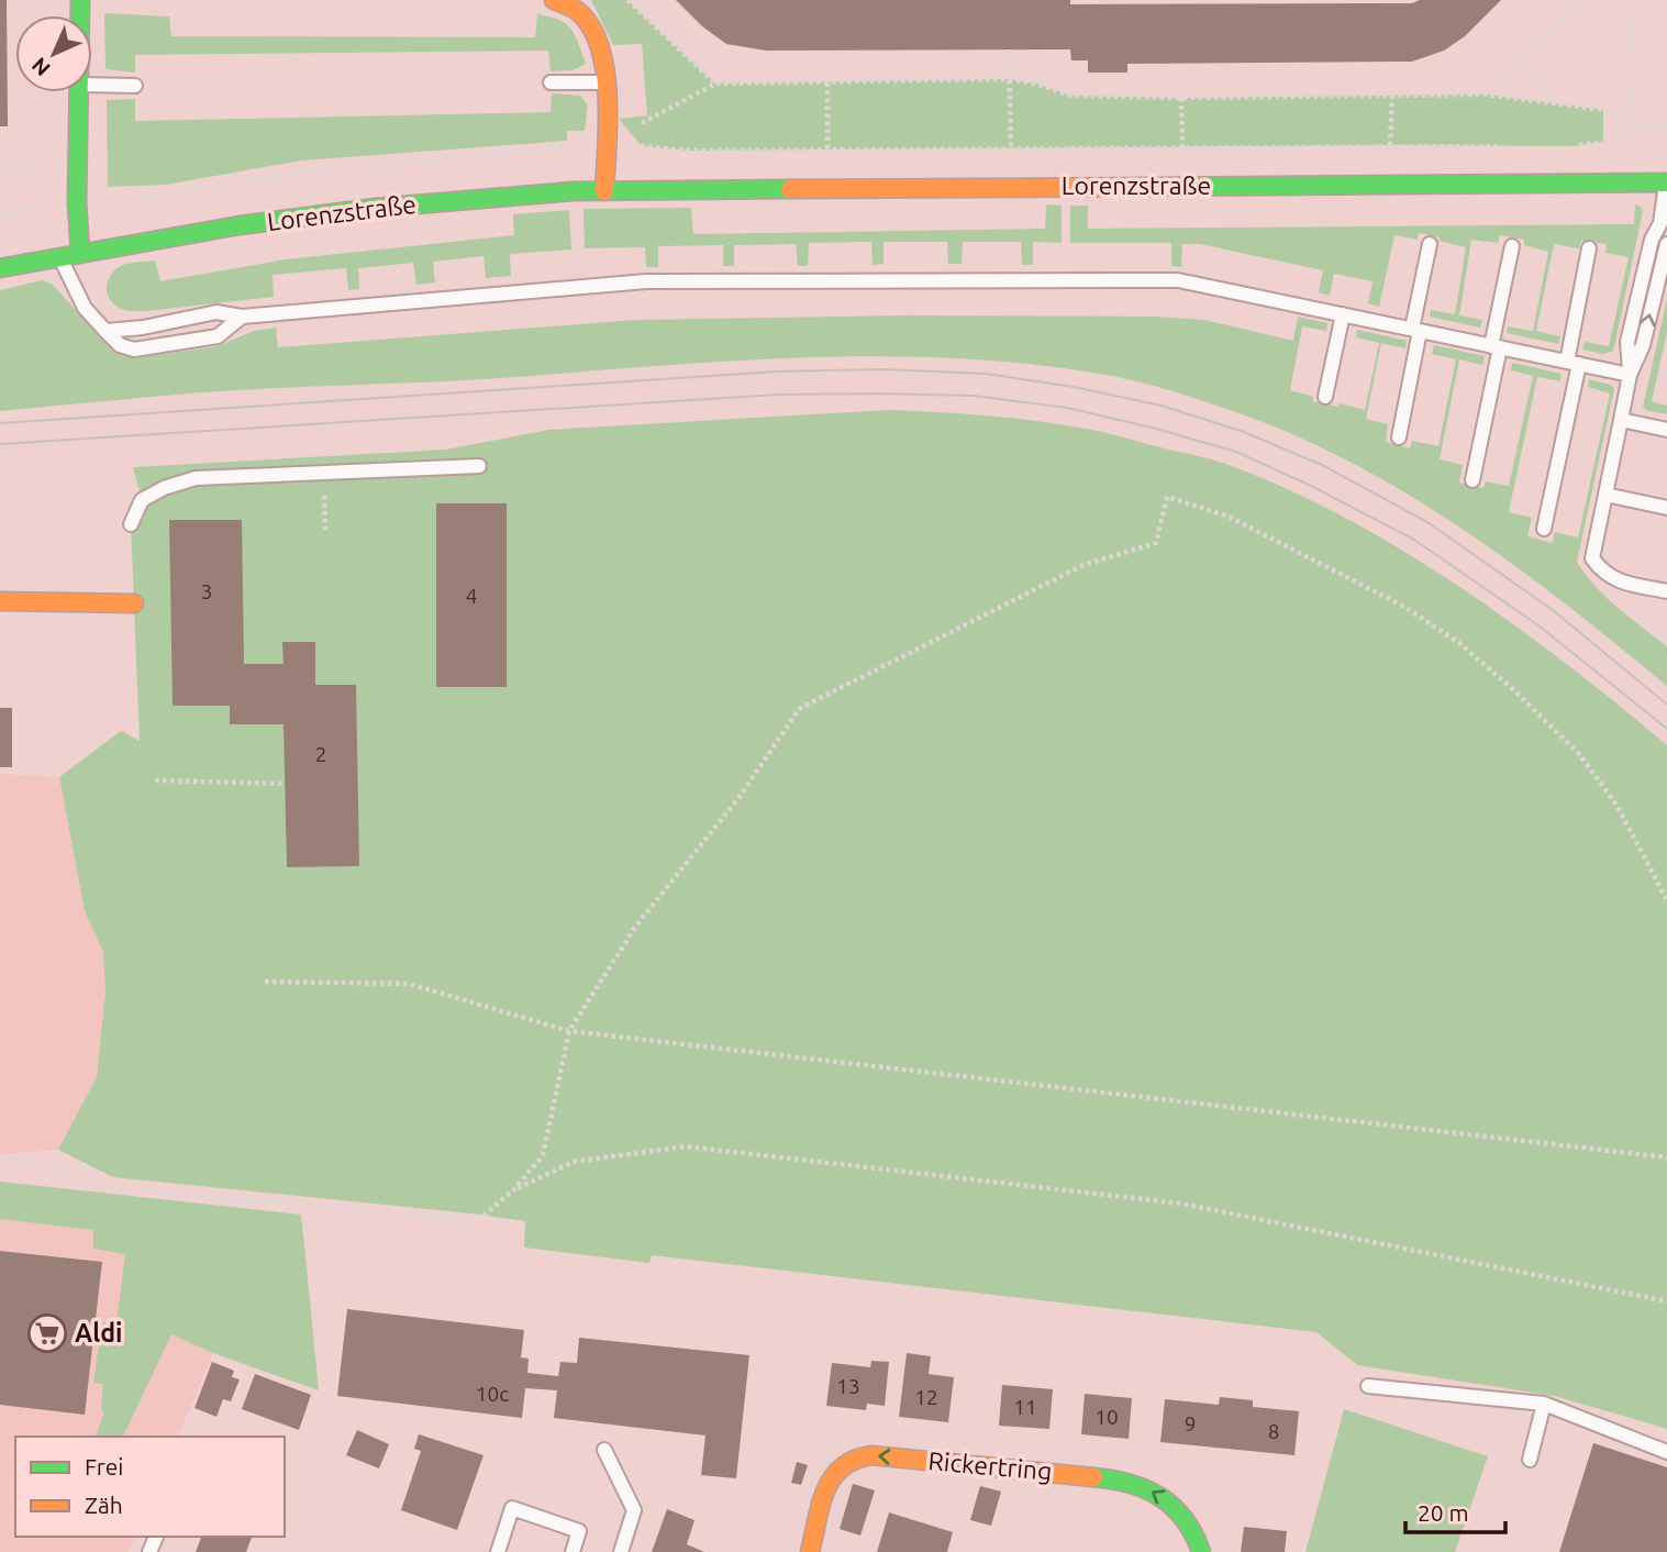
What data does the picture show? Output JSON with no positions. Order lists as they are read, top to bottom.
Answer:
{
  "streets": {
    "street": ["Lorenzstraße", "Rickertring"]
  },
  "places": {
    "supermarket": ["Aldi"]
  },
  "house_numbers": [
    "3",
    "4",
    "2",
    "13",
    "10c",
    "12",
    "11",
    "10",
    "9",
    "8"
  ],
  "legend": ["Frei", "Zäh"],
  "scale_bar": "20 m",
  "north": "bottom left"
}
